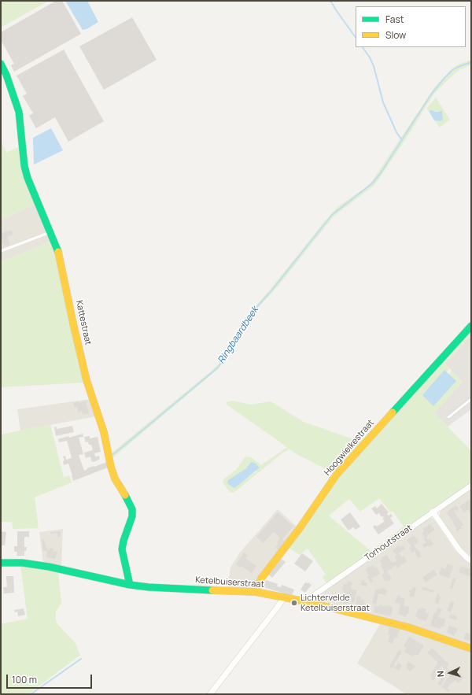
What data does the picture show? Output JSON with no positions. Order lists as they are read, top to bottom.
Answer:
{
  "streets": {
    "street": [
      "Kattestraat",
      "Hoogwielkestraat",
      "Torhoutstraat",
      "Ketelbuiserstraat"
    ]
  },
  "crossings": [
    ["Kattestraat", "Ketelbuiserstraat"],
    ["Hoogwielkestraat", "Ketelbuiserstraat"],
    ["Torhoutstraat", "Ketelbuiserstraat"]
  ],
  "water": ["Ringbaardbeek"],
  "places": ["Lichtervelde Ketelbuiserstraat"],
  "legend": ["Fast", "Slow"],
  "scale_bar": "100 m",
  "north": "left"
}
